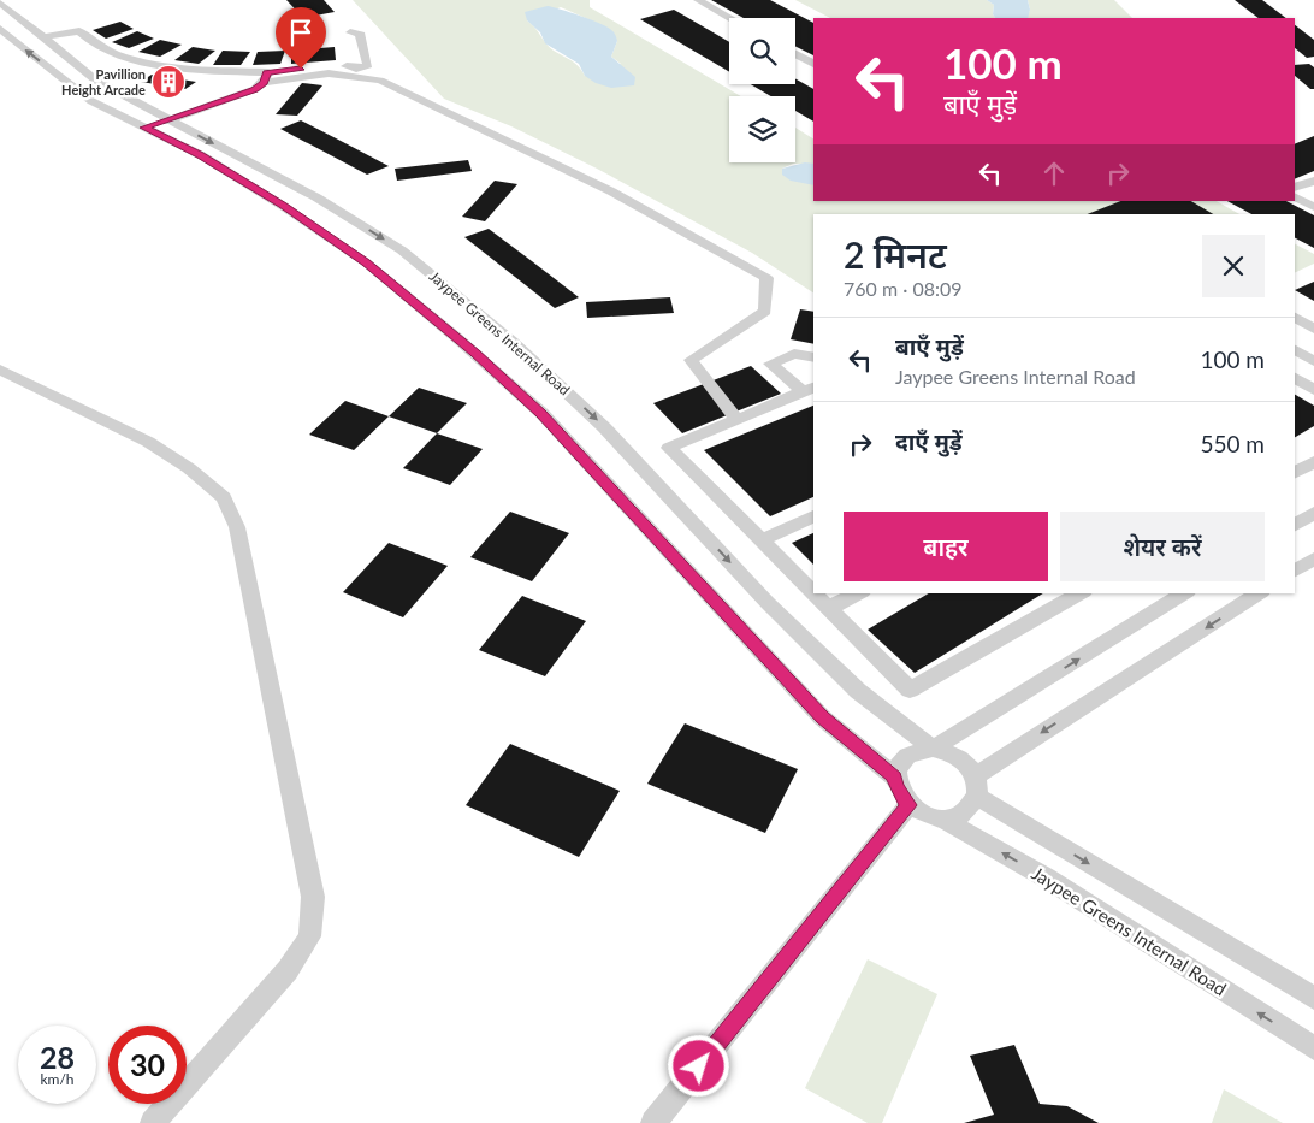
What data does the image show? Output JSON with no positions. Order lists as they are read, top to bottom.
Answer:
{
  "streets": {
    "street": ["Jaypee Greens Internal Road"]
  },
  "places": {
    "building": ["Pavillion Height Arcade"]
  },
  "page": {
    "turn": ["100 m", "बाएँ मुड़ें"],
    "heading": ["2 मिनट", "760 m · 08:09"],
    "list": [
      {
        "name": "बाएँ मुड़ें",
        "note": "Jaypee Greens Internal Road",
        "value": "100 m"
      },
      {
        "name": "दाएँ मुड़ें",
        "value": "550 m"
      }
    ],
    "buttons": ["बाहर", "शेयर करें"],
    "speed": "28 km/h",
    "limit": "30"
  }
}
